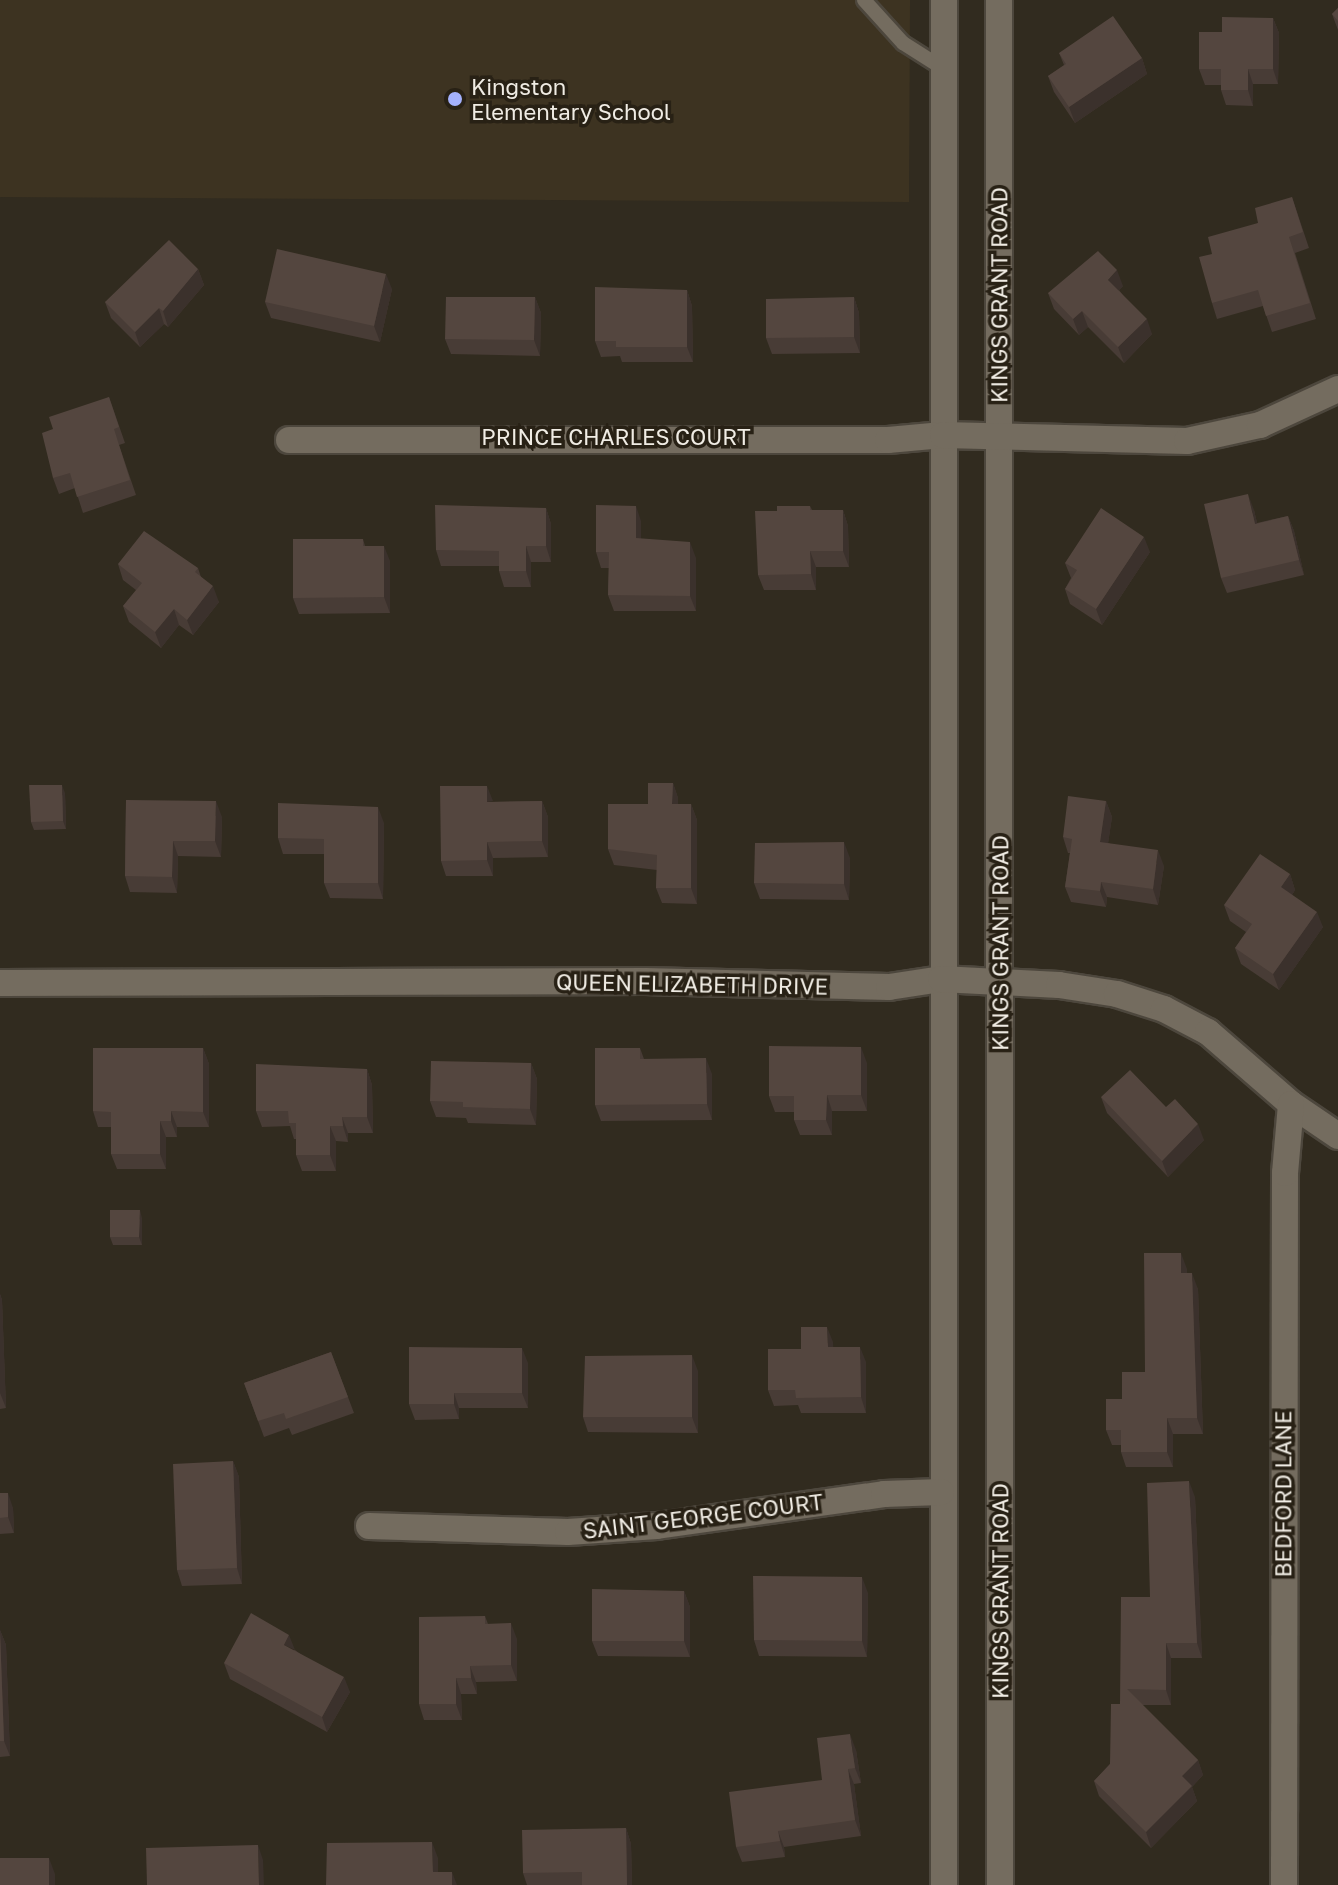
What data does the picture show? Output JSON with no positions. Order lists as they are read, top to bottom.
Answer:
{
  "streets": {
    "street": [
      "KINGS GRANT ROAD",
      "PRINCE CHARLES COURT",
      "QUEEN ELIZABETH DRIVE",
      "BEDFORD LANE",
      "SAINT GEORGE COURT"
    ]
  },
  "crossings": [
    ["KINGS GRANT ROAD", "PRINCE CHARLES COURT"],
    ["KINGS GRANT ROAD", "QUEEN ELIZABETH DRIVE"],
    ["QUEEN ELIZABETH DRIVE", "BEDFORD LANE"]
  ],
  "places": ["Kingston Elementary School"]
}
